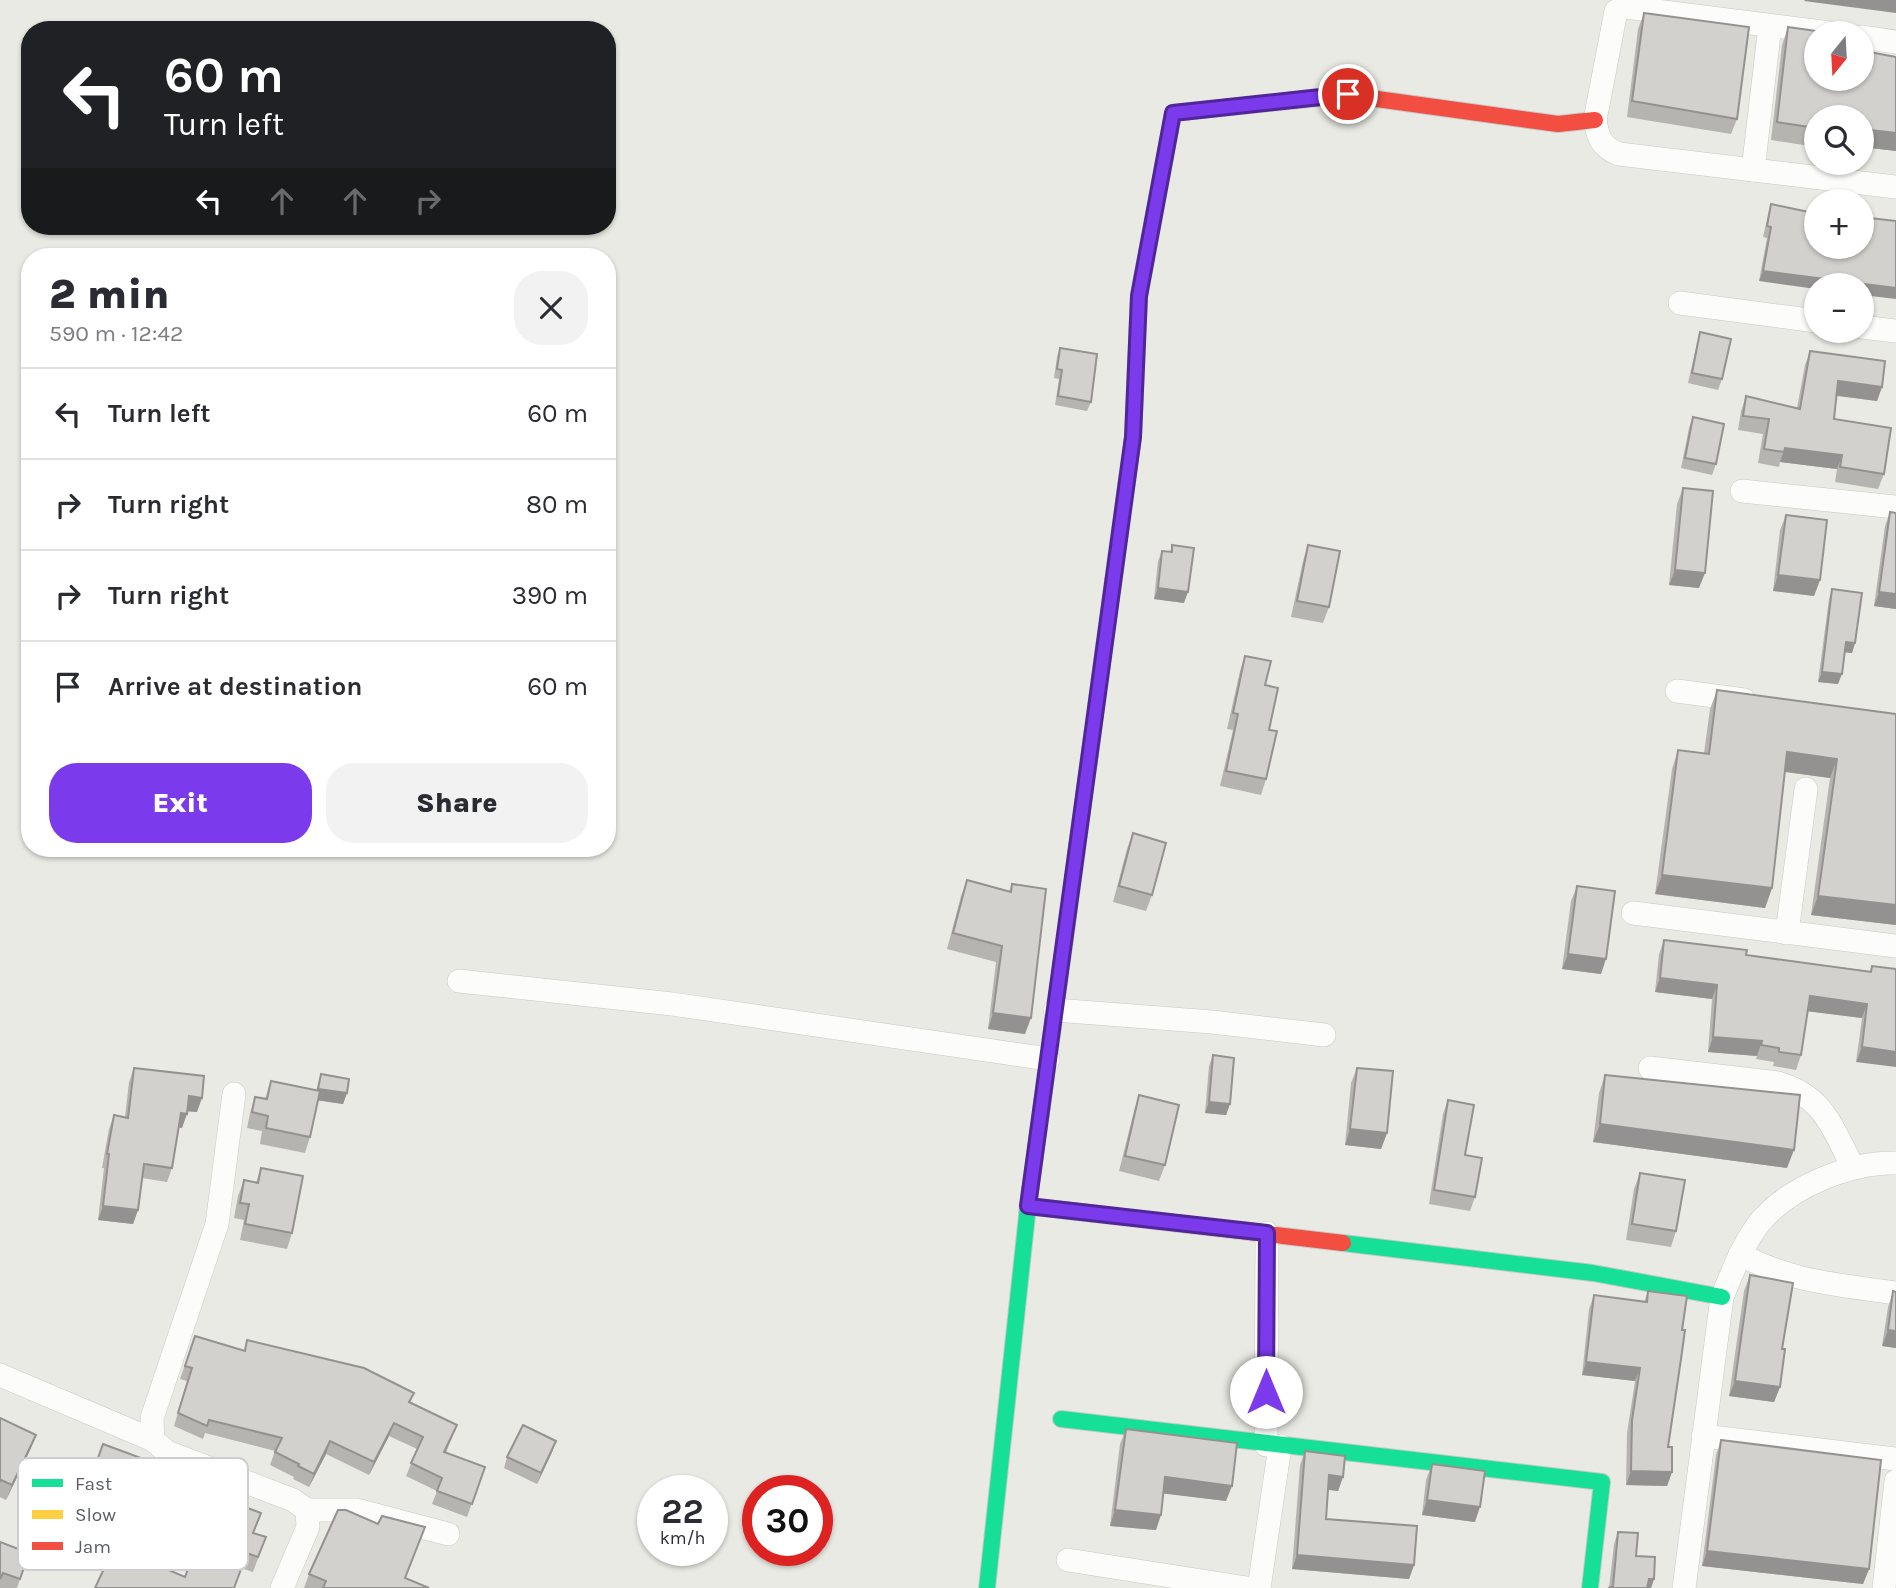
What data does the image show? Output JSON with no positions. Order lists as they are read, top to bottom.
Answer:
{
  "legend": ["Fast", "Slow", "Jam"],
  "north": "bottom",
  "page": {
    "map_buttons": ["+", "−"],
    "turn": ["60 m", "Turn left"],
    "heading": ["2 min", "590 m · 12:42"],
    "list": [
      {
        "name": "Turn left",
        "value": "60 m"
      },
      {
        "name": "Turn right",
        "value": "80 m"
      },
      {
        "name": "Turn right",
        "value": "390 m"
      },
      {
        "name": "Arrive at destination",
        "value": "60 m"
      }
    ],
    "buttons": ["Exit", "Share"],
    "speed": "22 km/h",
    "limit": "30"
  }
}
